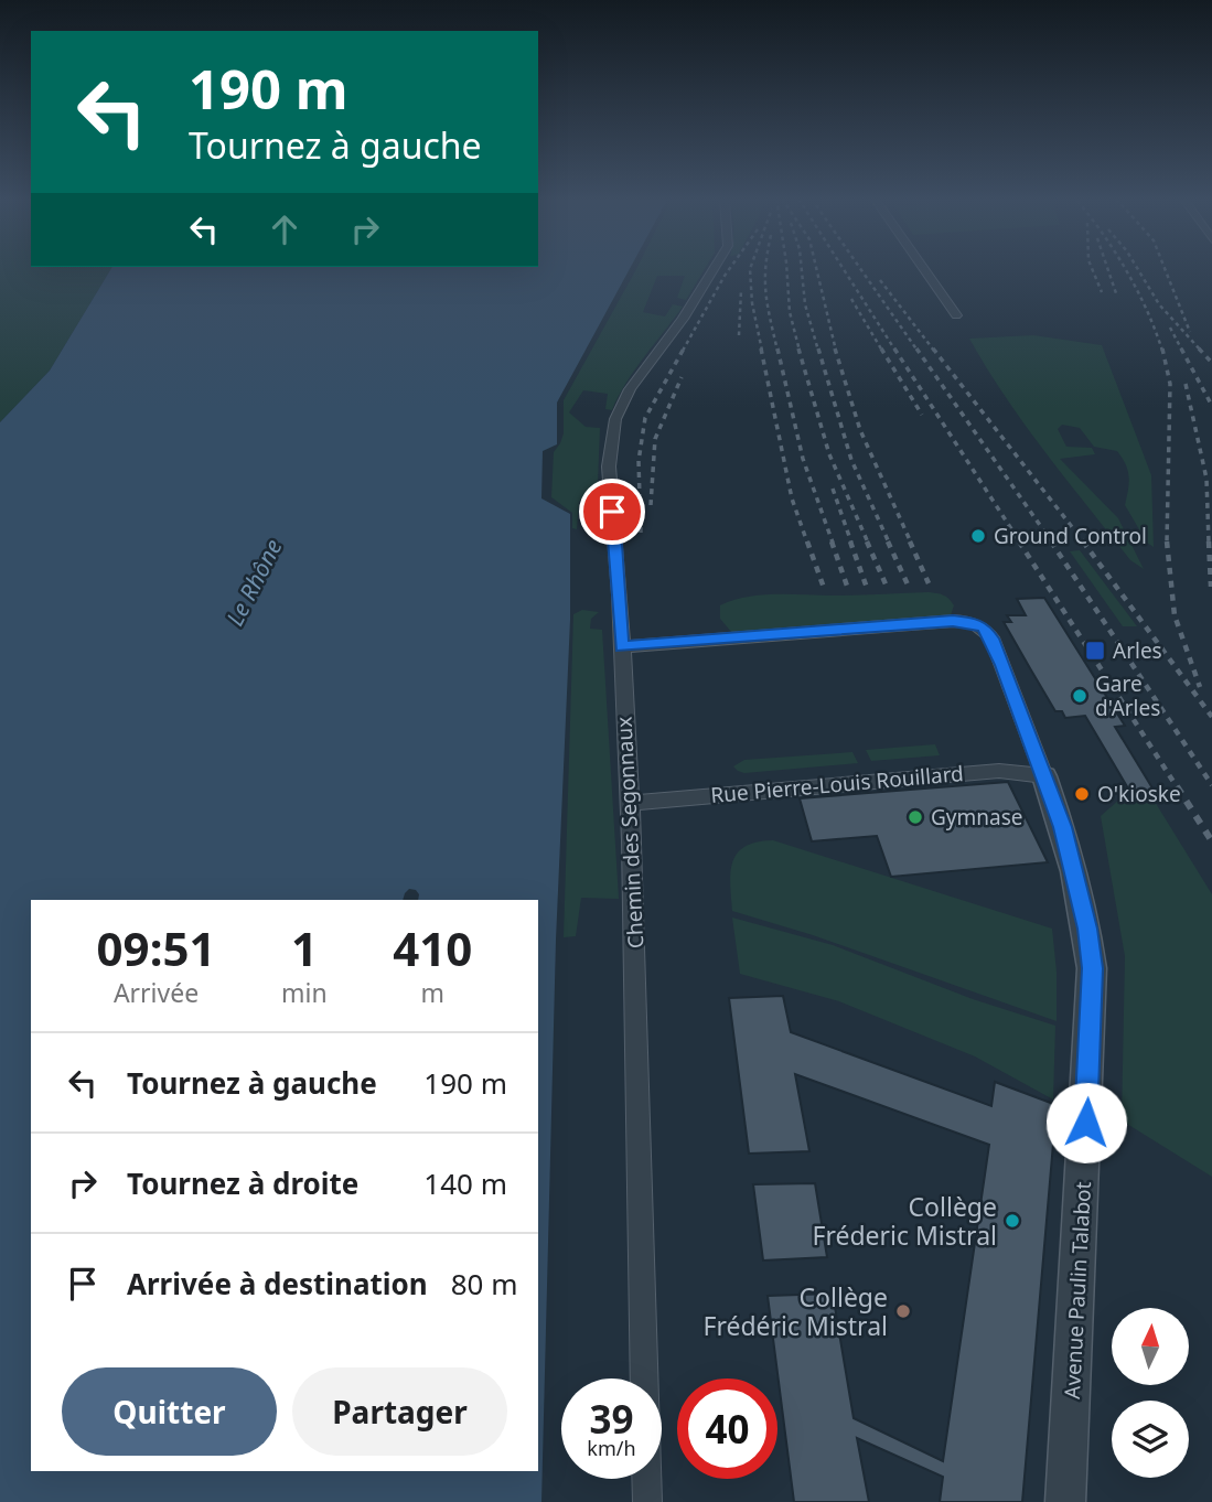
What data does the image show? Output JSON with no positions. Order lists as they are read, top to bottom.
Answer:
{
  "streets": {
    "street": ["Rue Pierre-Louis Rouillard", "Chemin des Segonnaux", "Avenue Paulin Talabot"]
  },
  "crossings": [
    ["Rue Pierre-Louis Rouillard", "Chemin des Segonnaux"],
    ["Rue Pierre-Louis Rouillard", "Avenue Paulin Talabot"],
    ["Chemin des Segonnaux", "Avenue Paulin Talabot"]
  ],
  "water": ["Le Rhône"],
  "places": {
    "other": [
      "Ground Control",
      "Gare d'Arles",
      "O'kioske",
      "Gymnase",
      "Collège Fréderic Mistral",
      "Collège Frédéric Mistral"
    ],
    "transit": ["Arles"]
  },
  "north": "top",
  "page": {
    "turn": ["190 m", "Tournez à gauche"],
    "eta": [
      "09:51",
      "Arrivée",
      "1",
      "min",
      "410",
      "m"
    ],
    "list": [
      {
        "name": "Tournez à gauche",
        "value": "190 m"
      },
      {
        "name": "Tournez à droite",
        "value": "140 m"
      },
      {
        "name": "Arrivée à destination",
        "value": "80 m"
      }
    ],
    "buttons": ["Quitter", "Partager"],
    "speed": "39 km/h",
    "limit": "40"
  }
}
